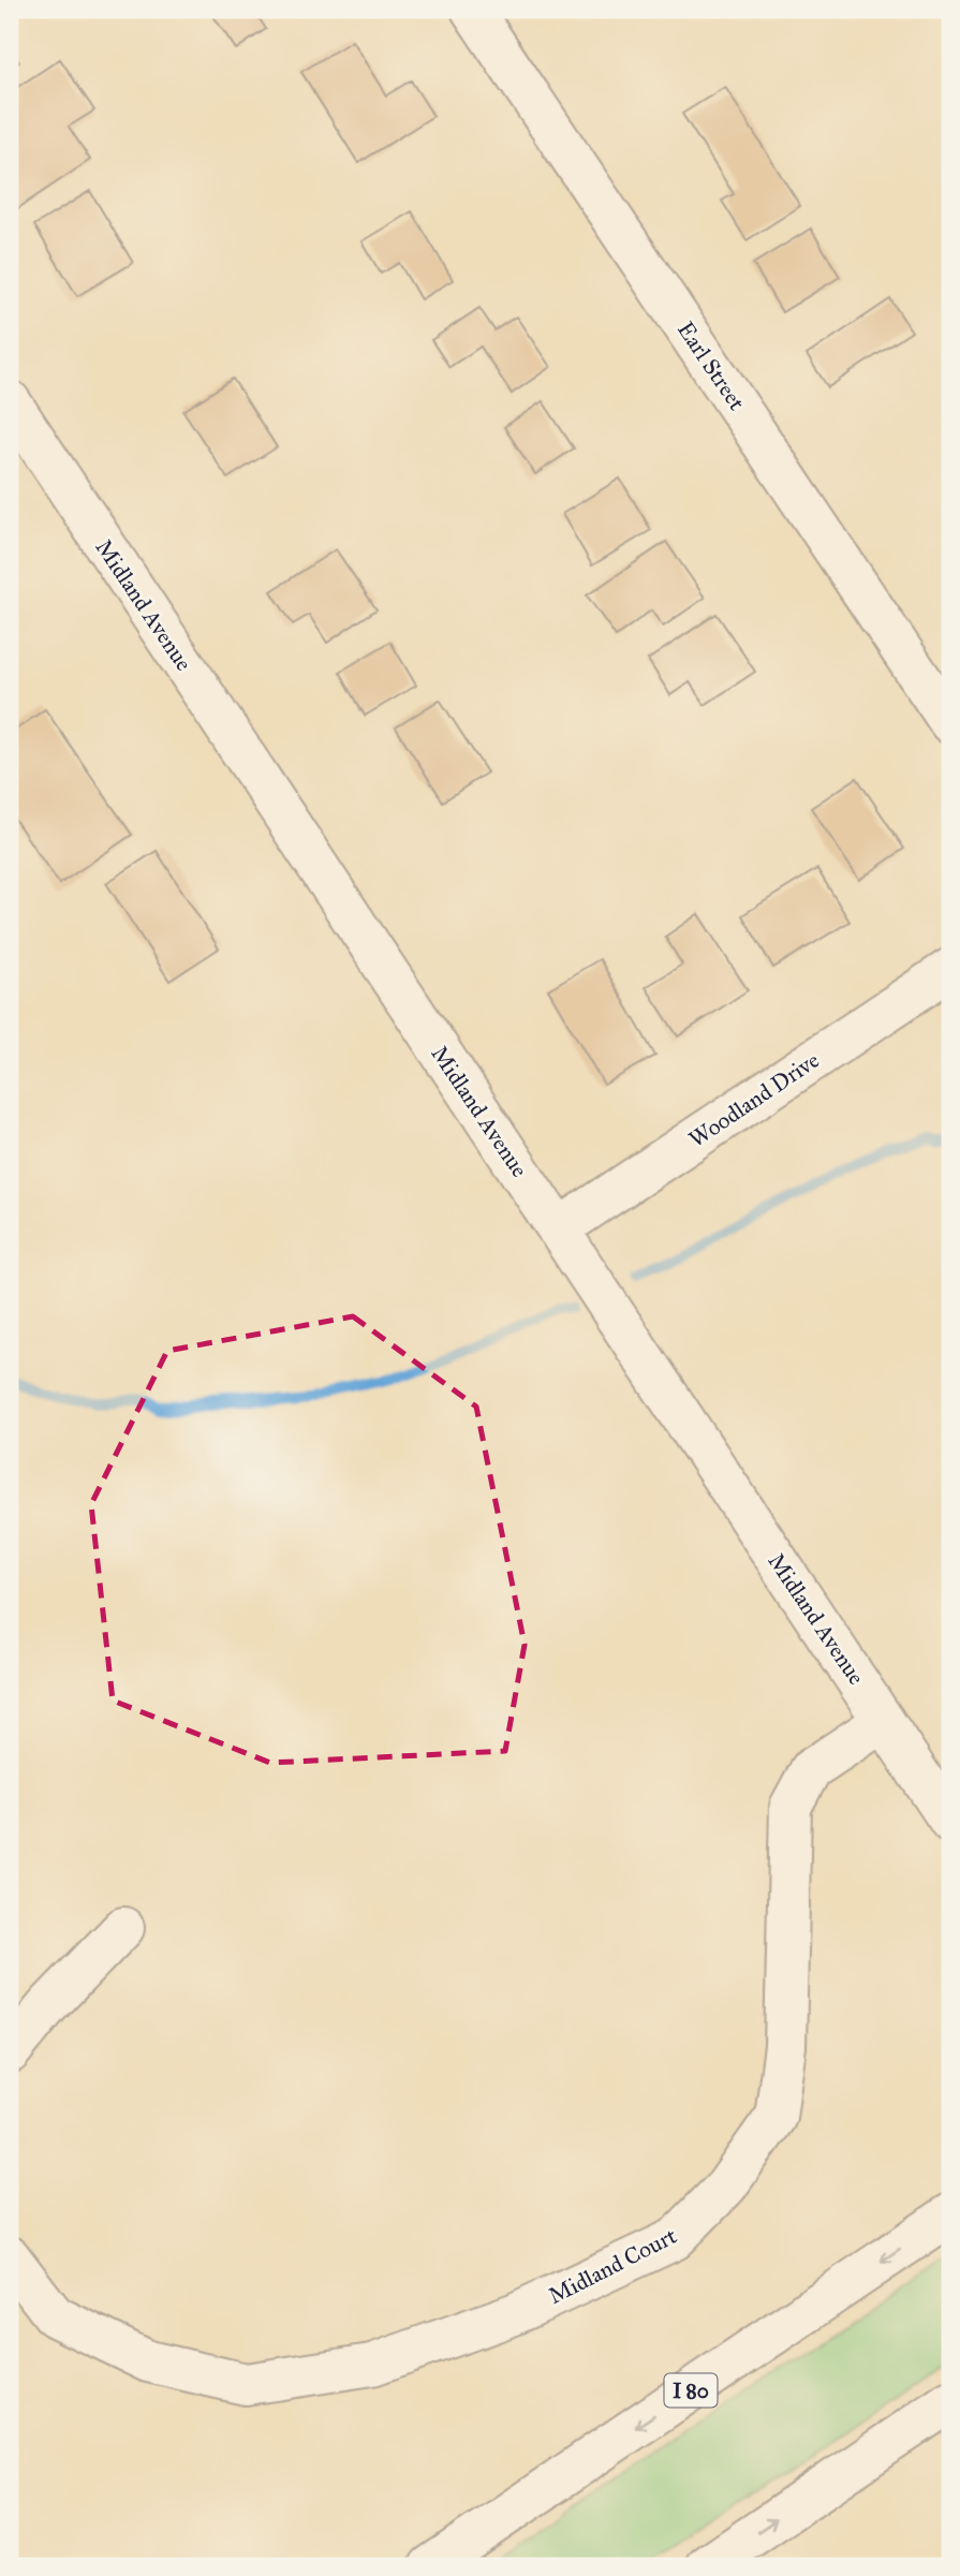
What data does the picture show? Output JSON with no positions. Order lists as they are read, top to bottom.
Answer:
{
  "streets": {
    "main road": [
      "Earl Street",
      "Midland Avenue",
      "Woodland Drive",
      "Midland Court",
      "I 80"
    ]
  },
  "crossings": [
    ["Midland Avenue", "Woodland Drive"],
    ["Midland Avenue", "Midland Court"]
  ]
}
